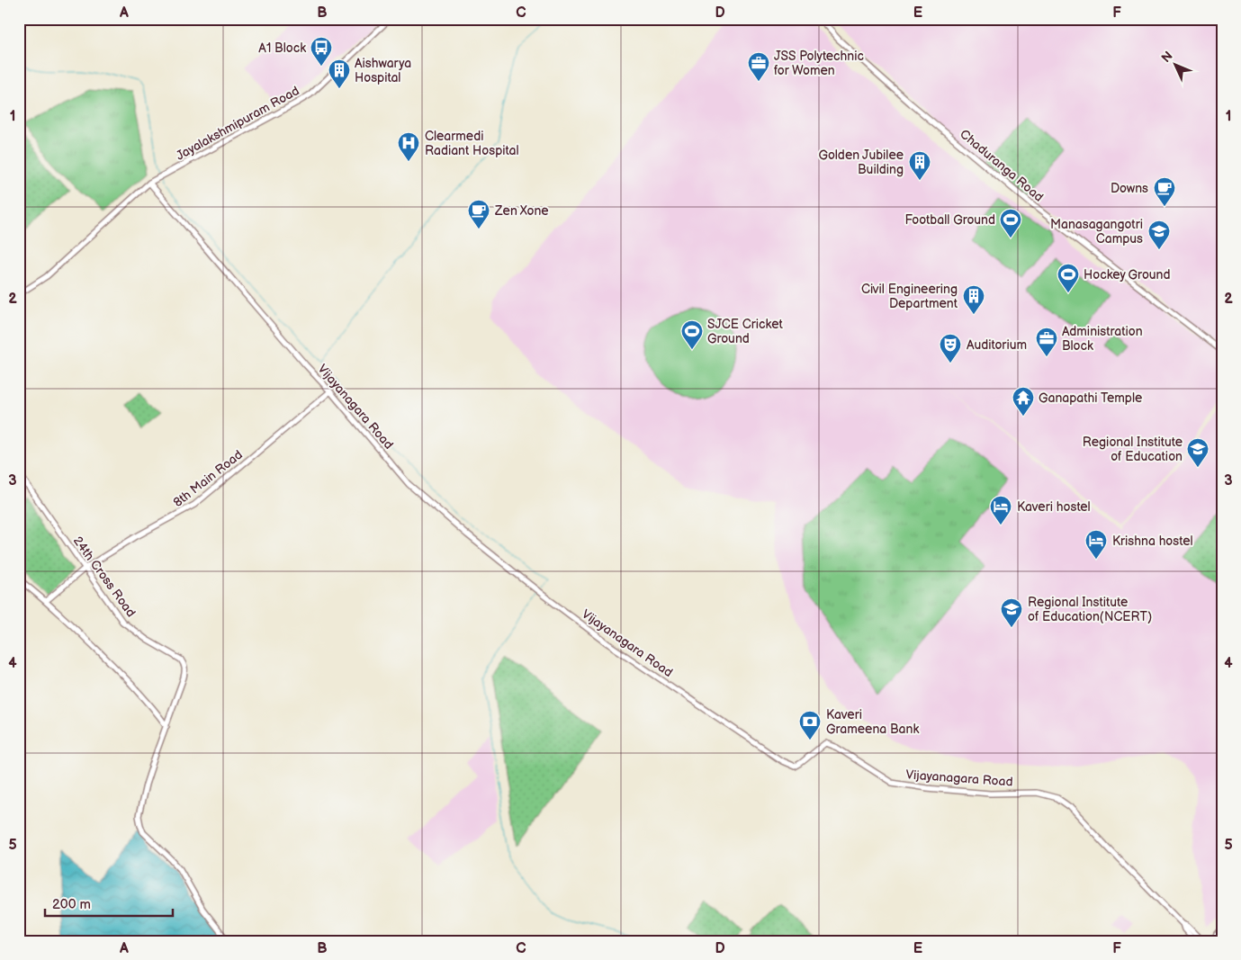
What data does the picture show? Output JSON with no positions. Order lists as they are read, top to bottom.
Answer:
{
  "streets": {
    "street": [
      "Jayalakshmipuram Road",
      "Chaduranga Road",
      "Vijayanagara Road",
      "8th Main Road",
      "24th Cross Road"
    ]
  },
  "crossings": [
    ["Jayalakshmipuram Road", "Vijayanagara Road"],
    ["Vijayanagara Road", "8th Main Road"],
    ["8th Main Road", "24th Cross Road"]
  ],
  "places": {
    "bus stop": ["A1 Block"],
    "office": ["JSS Polytechnic for Women", "Administration Block"],
    "building": ["Aishwarya Hospital", "Golden Jubilee Building", "Civil Engineering Department"],
    "hospital": ["Clearmedi Radiant Hospital"],
    "cafe": ["Downs", "Zen Xone"],
    "sports": ["Football Ground", "Hockey Ground", "SJCE Cricket Ground"],
    "school or university": ["Manasagangotri Campus", "Regional Institute of Education", "Regional Institute of Education(NCERT)"],
    "theatre": ["Auditorium"],
    "temple": ["Ganapathi Temple"],
    "hotel": ["Kaveri hostel", "Krishna hostel"],
    "bank": ["Kaveri Grameena Bank"]
  },
  "scale_bar": "200 m",
  "north": "top left",
  "grid": {
    "columns": [
      "A",
      "B",
      "C",
      "D",
      "E",
      "F"
    ],
    "rows": [
      "1",
      "2",
      "3",
      "4",
      "5"
    ]
  }
}
